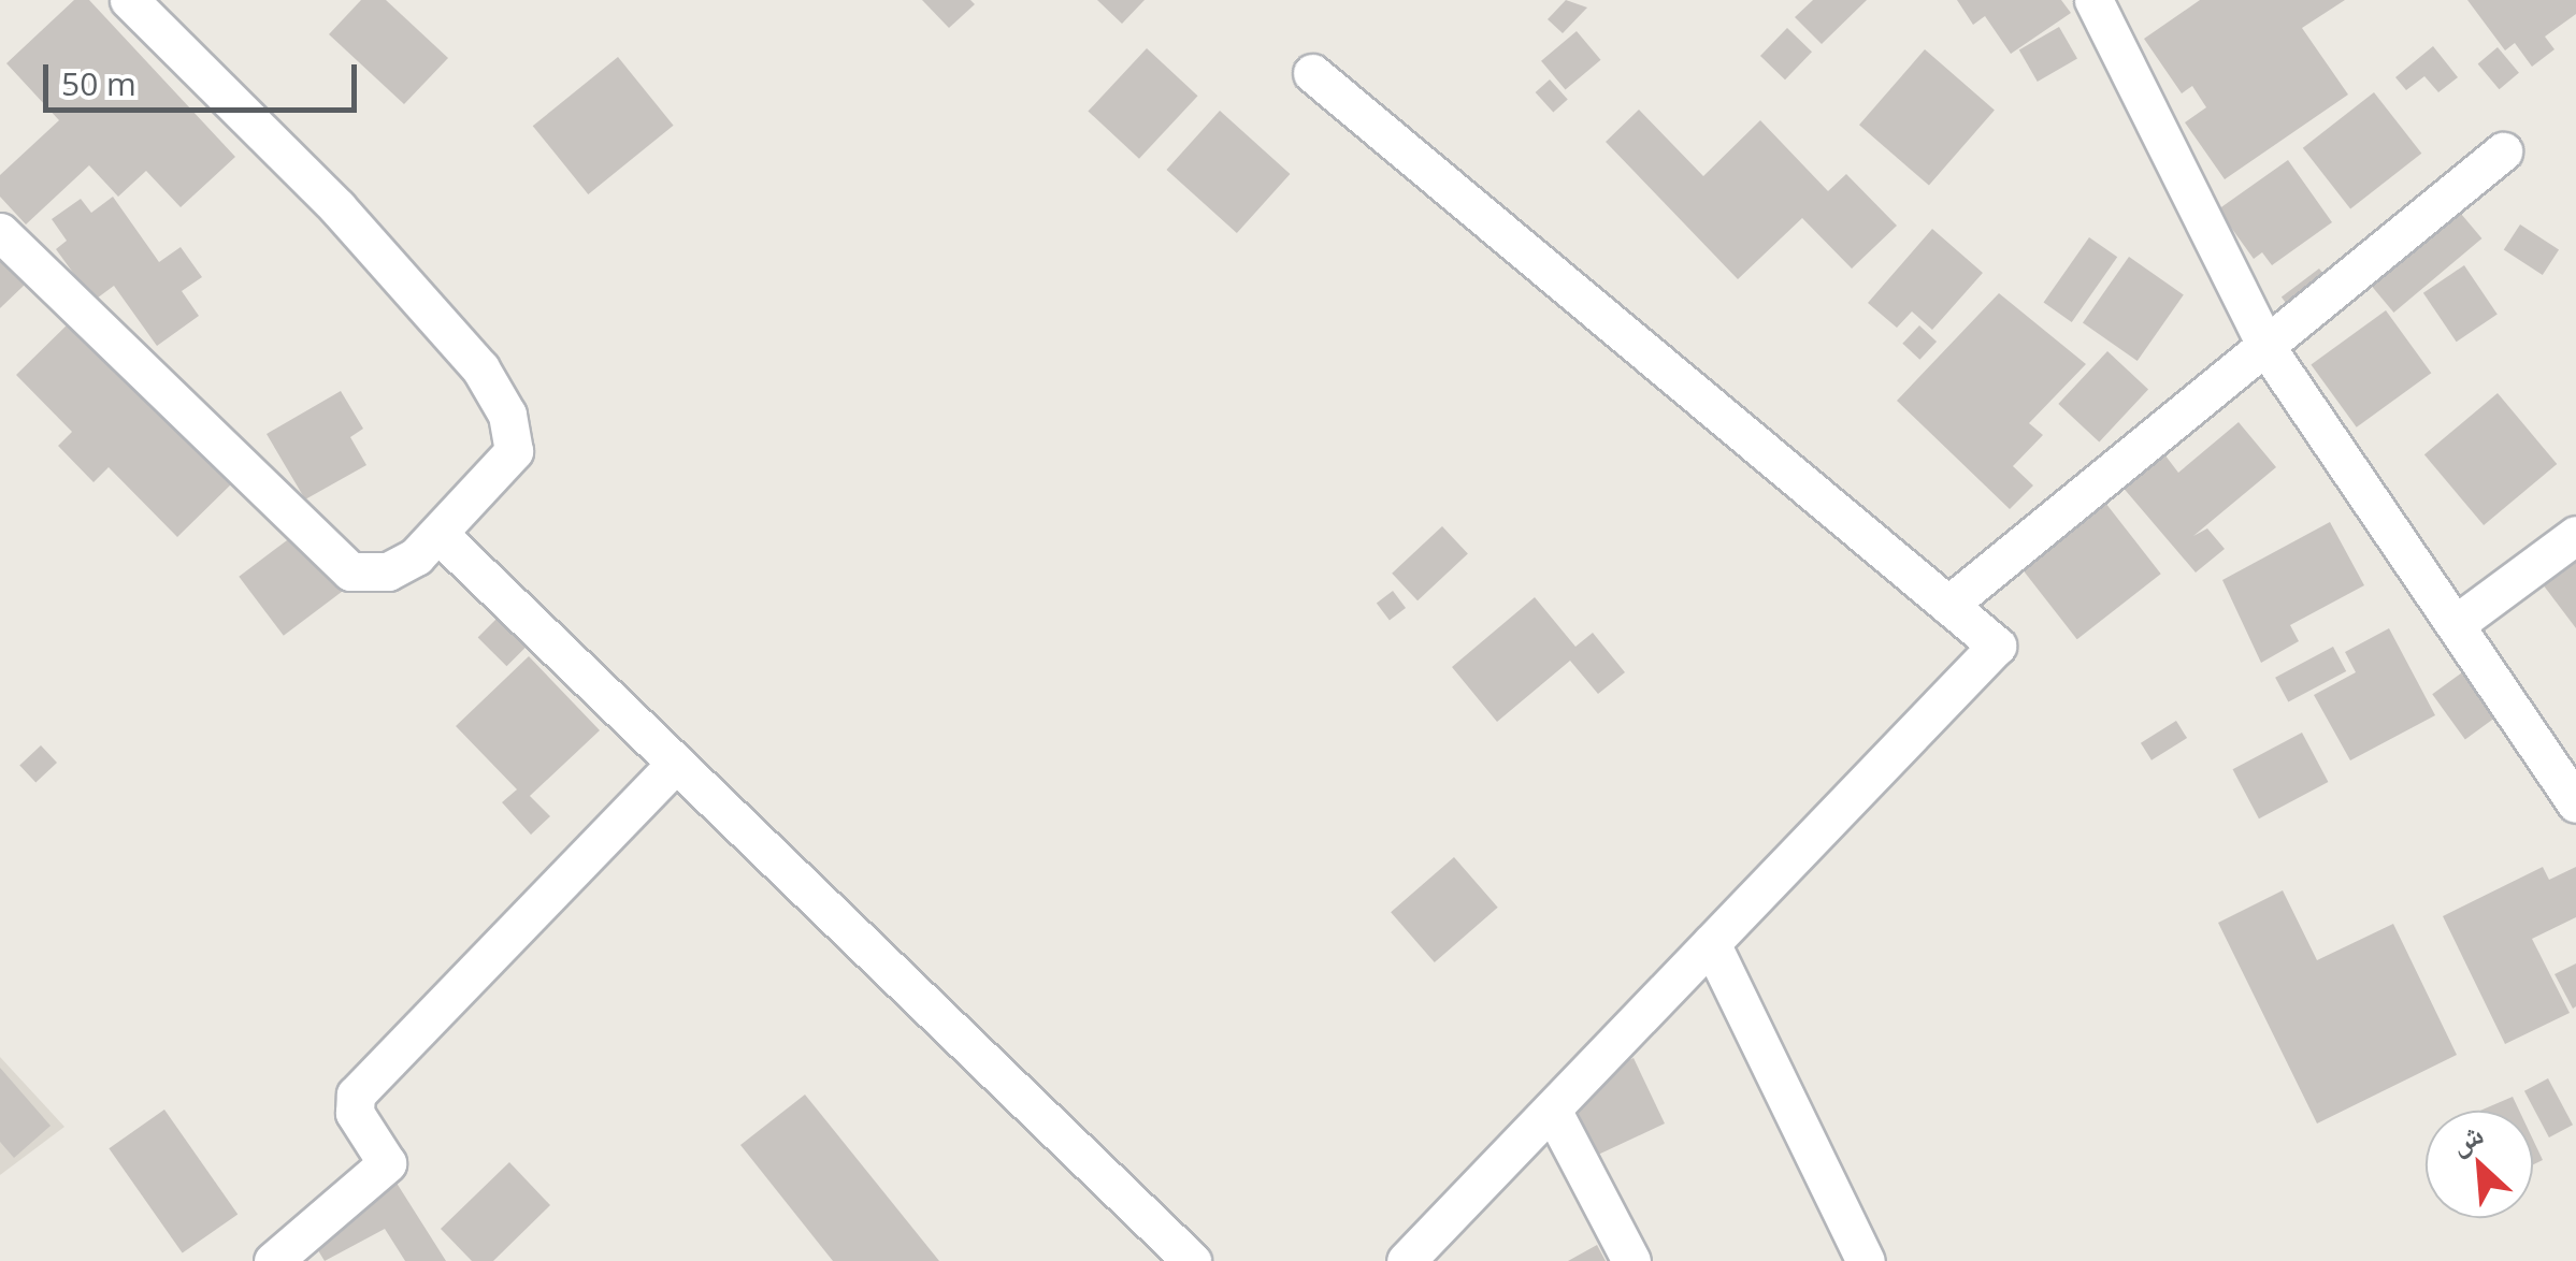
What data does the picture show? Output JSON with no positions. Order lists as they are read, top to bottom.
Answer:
{
  "scale_bar": "50 m",
  "north": "top left"
}
